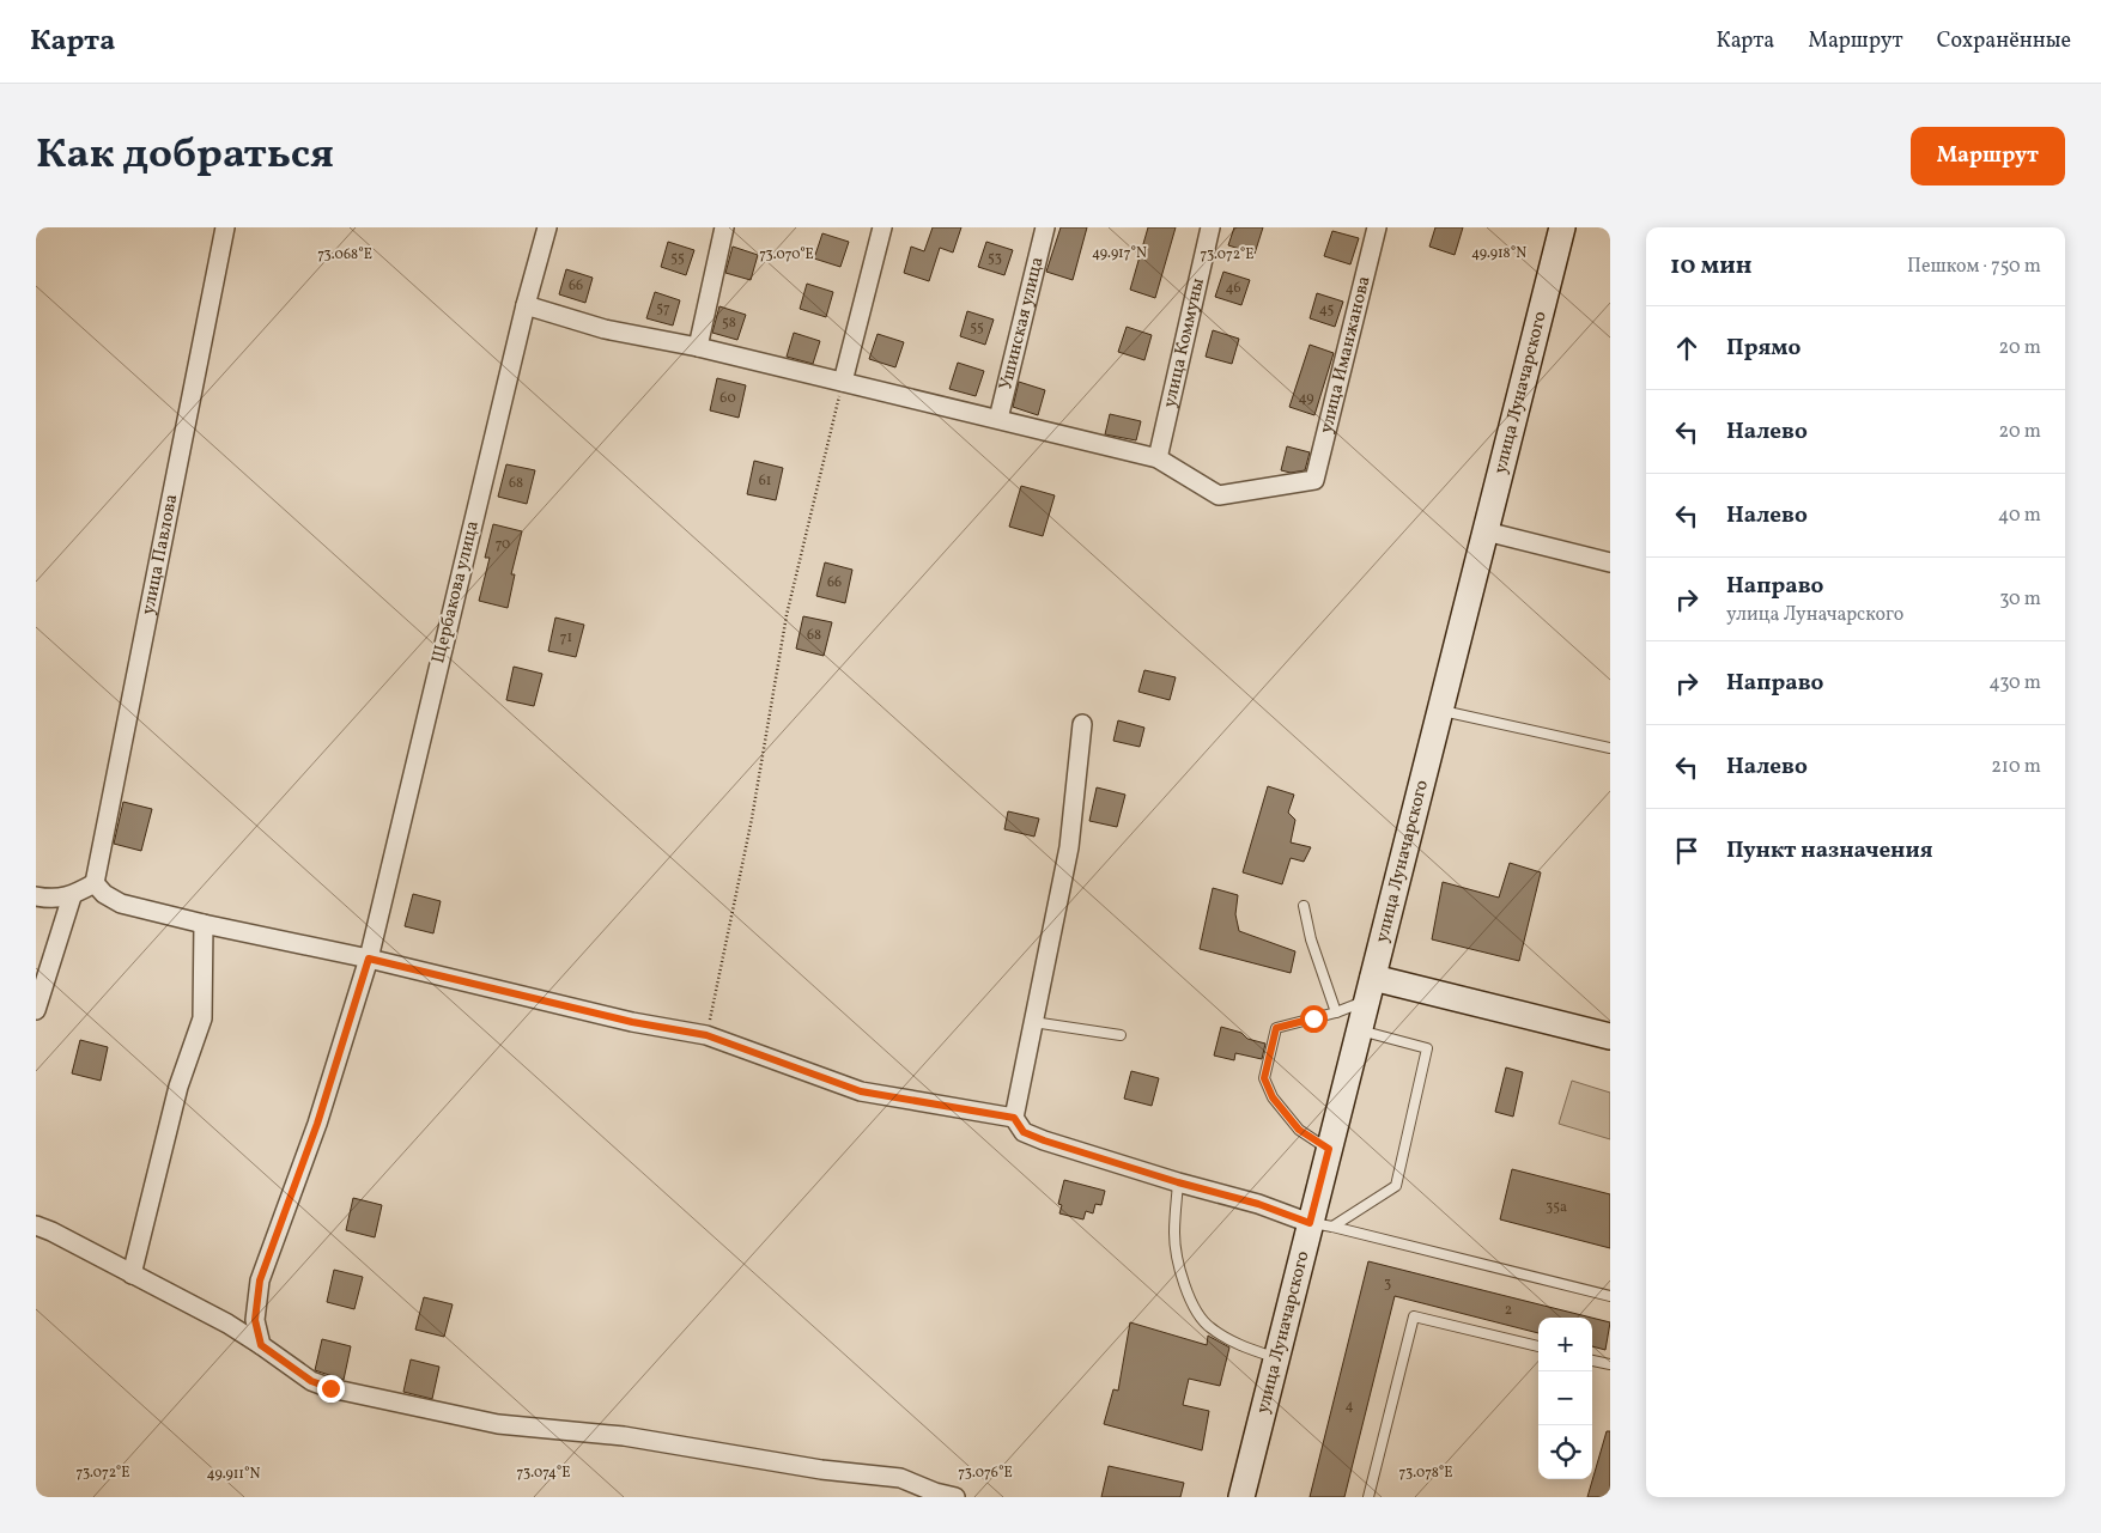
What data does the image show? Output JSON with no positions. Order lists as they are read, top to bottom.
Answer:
{
  "streets": {
    "main road": ["улица Луначарского"],
    "street": [
      "Ушинская улица",
      "улица Коммуны",
      "улица Иманжанова",
      "улица Павлова",
      "Щербакова улица"
    ]
  },
  "crossings": [
    ["улица Коммуны", "улица Иманжанова"]
  ],
  "house_numbers": [
    "55",
    "53",
    "66",
    "46",
    "57",
    "45",
    "58",
    "55",
    "60",
    "49",
    "61",
    "68",
    "70",
    "66",
    "68",
    "71",
    "35а",
    "3",
    "2",
    "4"
  ],
  "page": {
    "header": "Карта",
    "nav": ["Карта", "Маршрут", "Сохранённые"],
    "title": "Как добраться",
    "buttons": "Маршрут",
    "heading": ["10 мин", "Пешком · 750 m"],
    "list": [
      ["Прямо", "20 m"],
      ["Налево", "20 m"],
      ["Налево", "40 m"],
      ["Направо", "улица Луначарского", "30 m"],
      ["Направо", "430 m"],
      ["Налево", "210 m"],
      "Пункт назначения"
    ],
    "map_buttons": ["+", "−"]
  },
  "coordinates": [
    "49.917°N",
    "49.918°N",
    "73.068°E",
    "73.070°E",
    "73.072°E",
    "73.074°E",
    "73.076°E",
    "73.078°E",
    "49.911°N"
  ]
}
